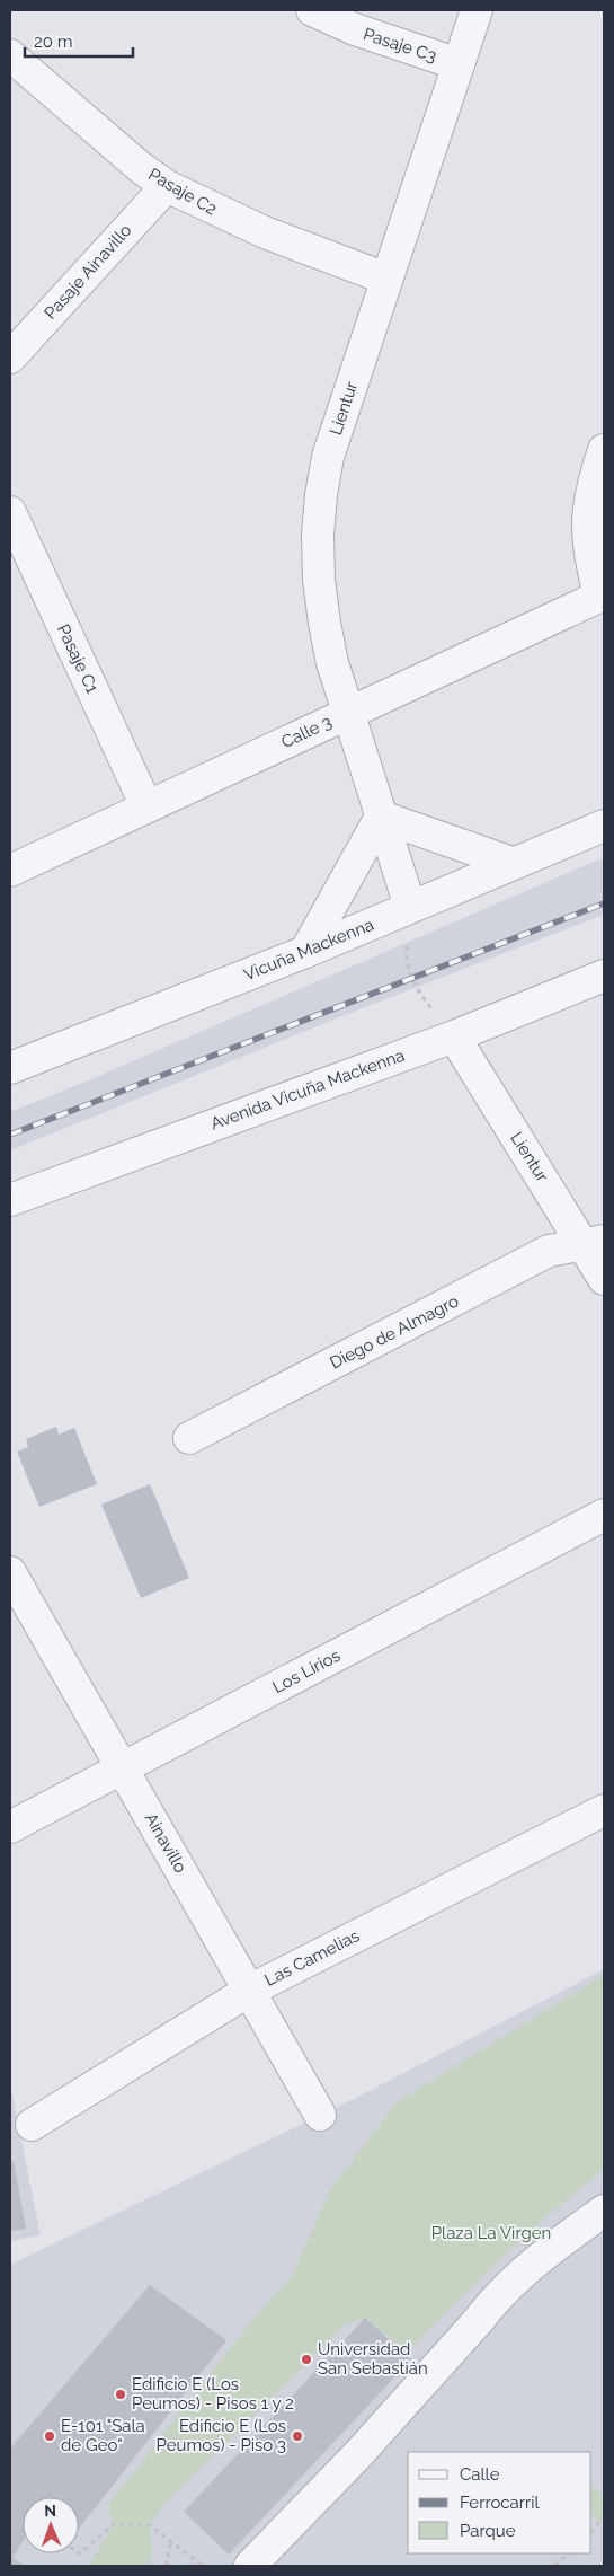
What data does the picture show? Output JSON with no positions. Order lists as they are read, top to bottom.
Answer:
{
  "streets": {
    "street": [
      "Pasaje C3",
      "Pasaje C2",
      "Pasaje Ainavillo",
      "Lientur",
      "Pasaje C1",
      "Calle 3",
      "Vicuña Mackenna",
      "Avenida Vicuña Mackenna",
      "Diego de Almagro",
      "Los Lirios",
      "Ainavillo",
      "Las Camelias"
    ]
  },
  "crossings": [
    ["Pasaje C3", "Lientur"],
    ["Pasaje C2", "Pasaje Ainavillo"],
    ["Pasaje C2", "Lientur"],
    ["Lientur", "Calle 3"],
    ["Lientur", "Vicuña Mackenna"],
    ["Lientur", "Avenida Vicuña Mackenna"],
    ["Lientur", "Diego de Almagro"],
    ["Pasaje C1", "Calle 3"],
    ["Los Lirios", "Ainavillo"],
    ["Ainavillo", "Las Camelias"]
  ],
  "parks": ["Plaza La Virgen"],
  "places": [
    "Universidad San Sebastián",
    "Edificio E (Los Peumos) - Pisos 1 y 2",
    "E-101 \"Sala de Geo\"",
    "Edificio E (Los Peumos) - Piso 3"
  ],
  "legend": ["Calle", "Ferrocarril", "Parque"],
  "scale_bar": "20 m",
  "north": "top"
}
